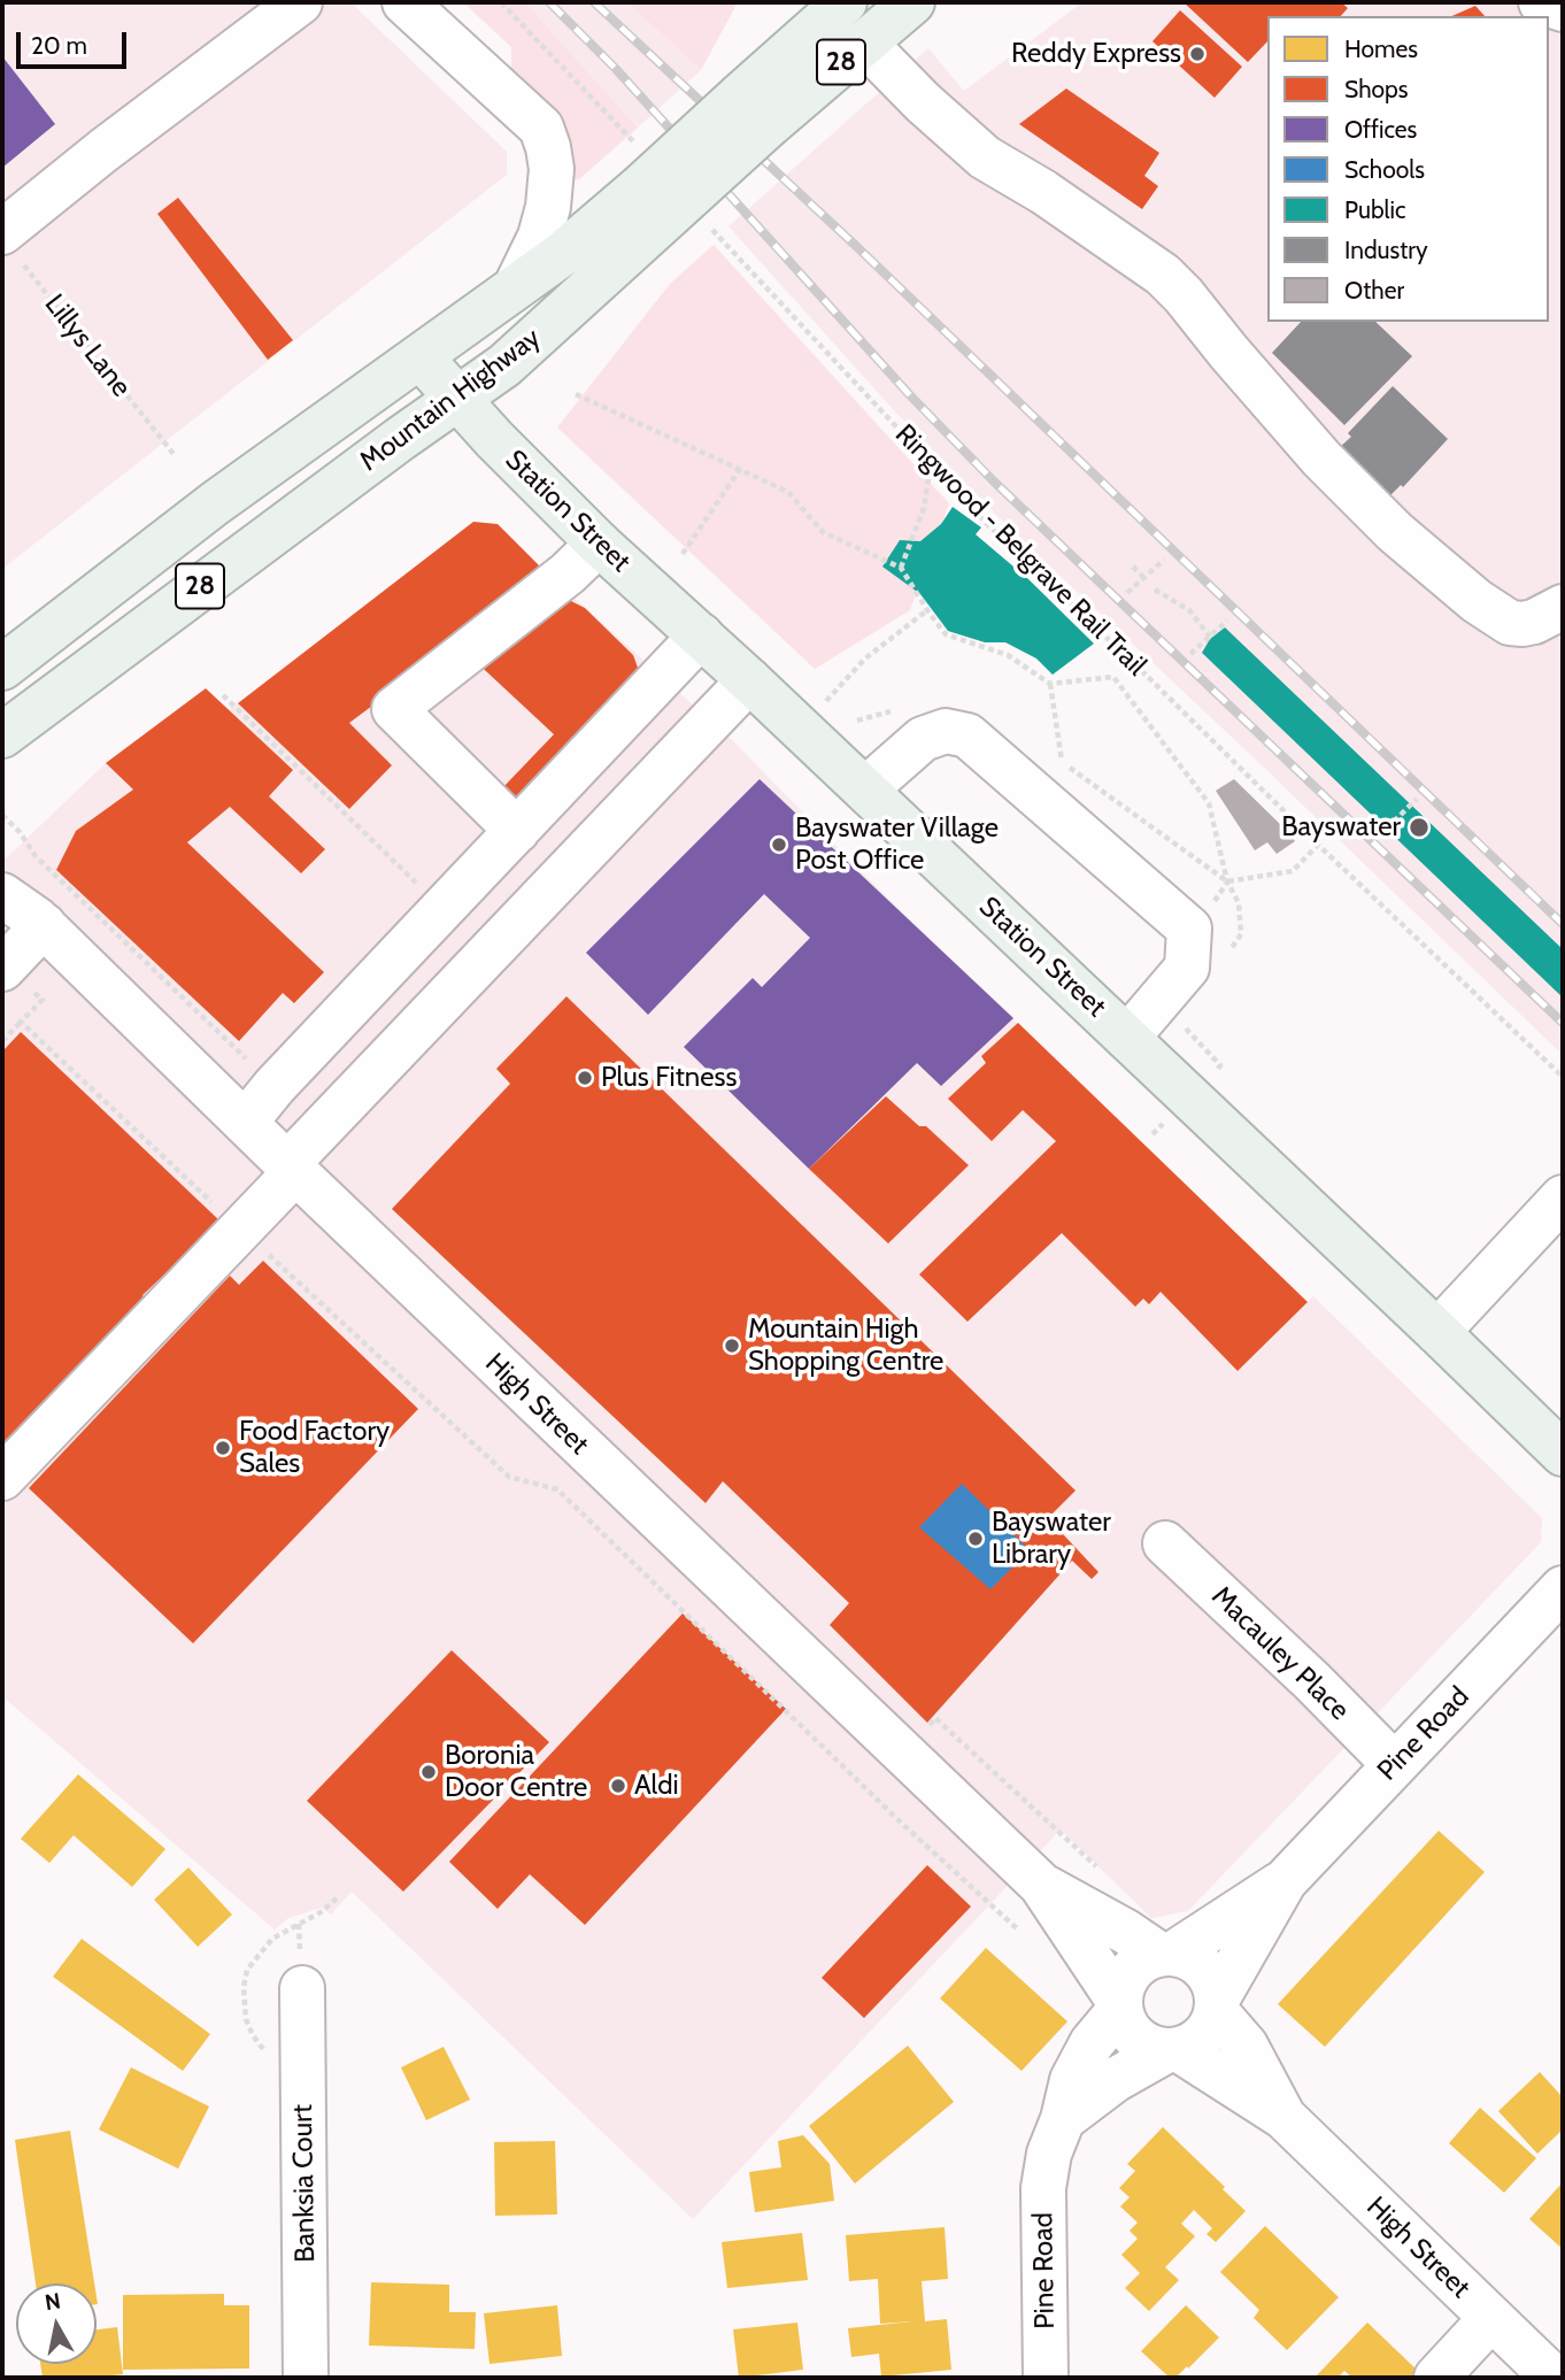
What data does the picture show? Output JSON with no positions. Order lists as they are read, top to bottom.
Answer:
{
  "streets": {
    "main road": ["28", "Mountain Highway", "Station Street"],
    "street": [
      "High Street",
      "Macauley Place",
      "Pine Road",
      "Banksia Court"
    ],
    "path": ["Lillys Lane", "Ringwood - Belgrave Rail Trail"]
  },
  "crossings": [
    ["Mountain Highway", "Station Street"],
    ["Mountain Highway", "Ringwood - Belgrave Rail Trail"],
    ["High Street", "Pine Road"],
    ["Macauley Place", "Pine Road"]
  ],
  "places": [
    "Reddy Express",
    "Bayswater",
    "Bayswater Village Post Office",
    "Plus Fitness",
    "Mountain High Shopping Centre",
    "Food Factory Sales",
    "Bayswater Library",
    "Boronia Door Centre",
    "Aldi"
  ],
  "legend": [
    "Homes",
    "Shops",
    "Offices",
    "Schools",
    "Public",
    "Industry",
    "Other"
  ],
  "scale_bar": "20 m",
  "north": "top"
}
